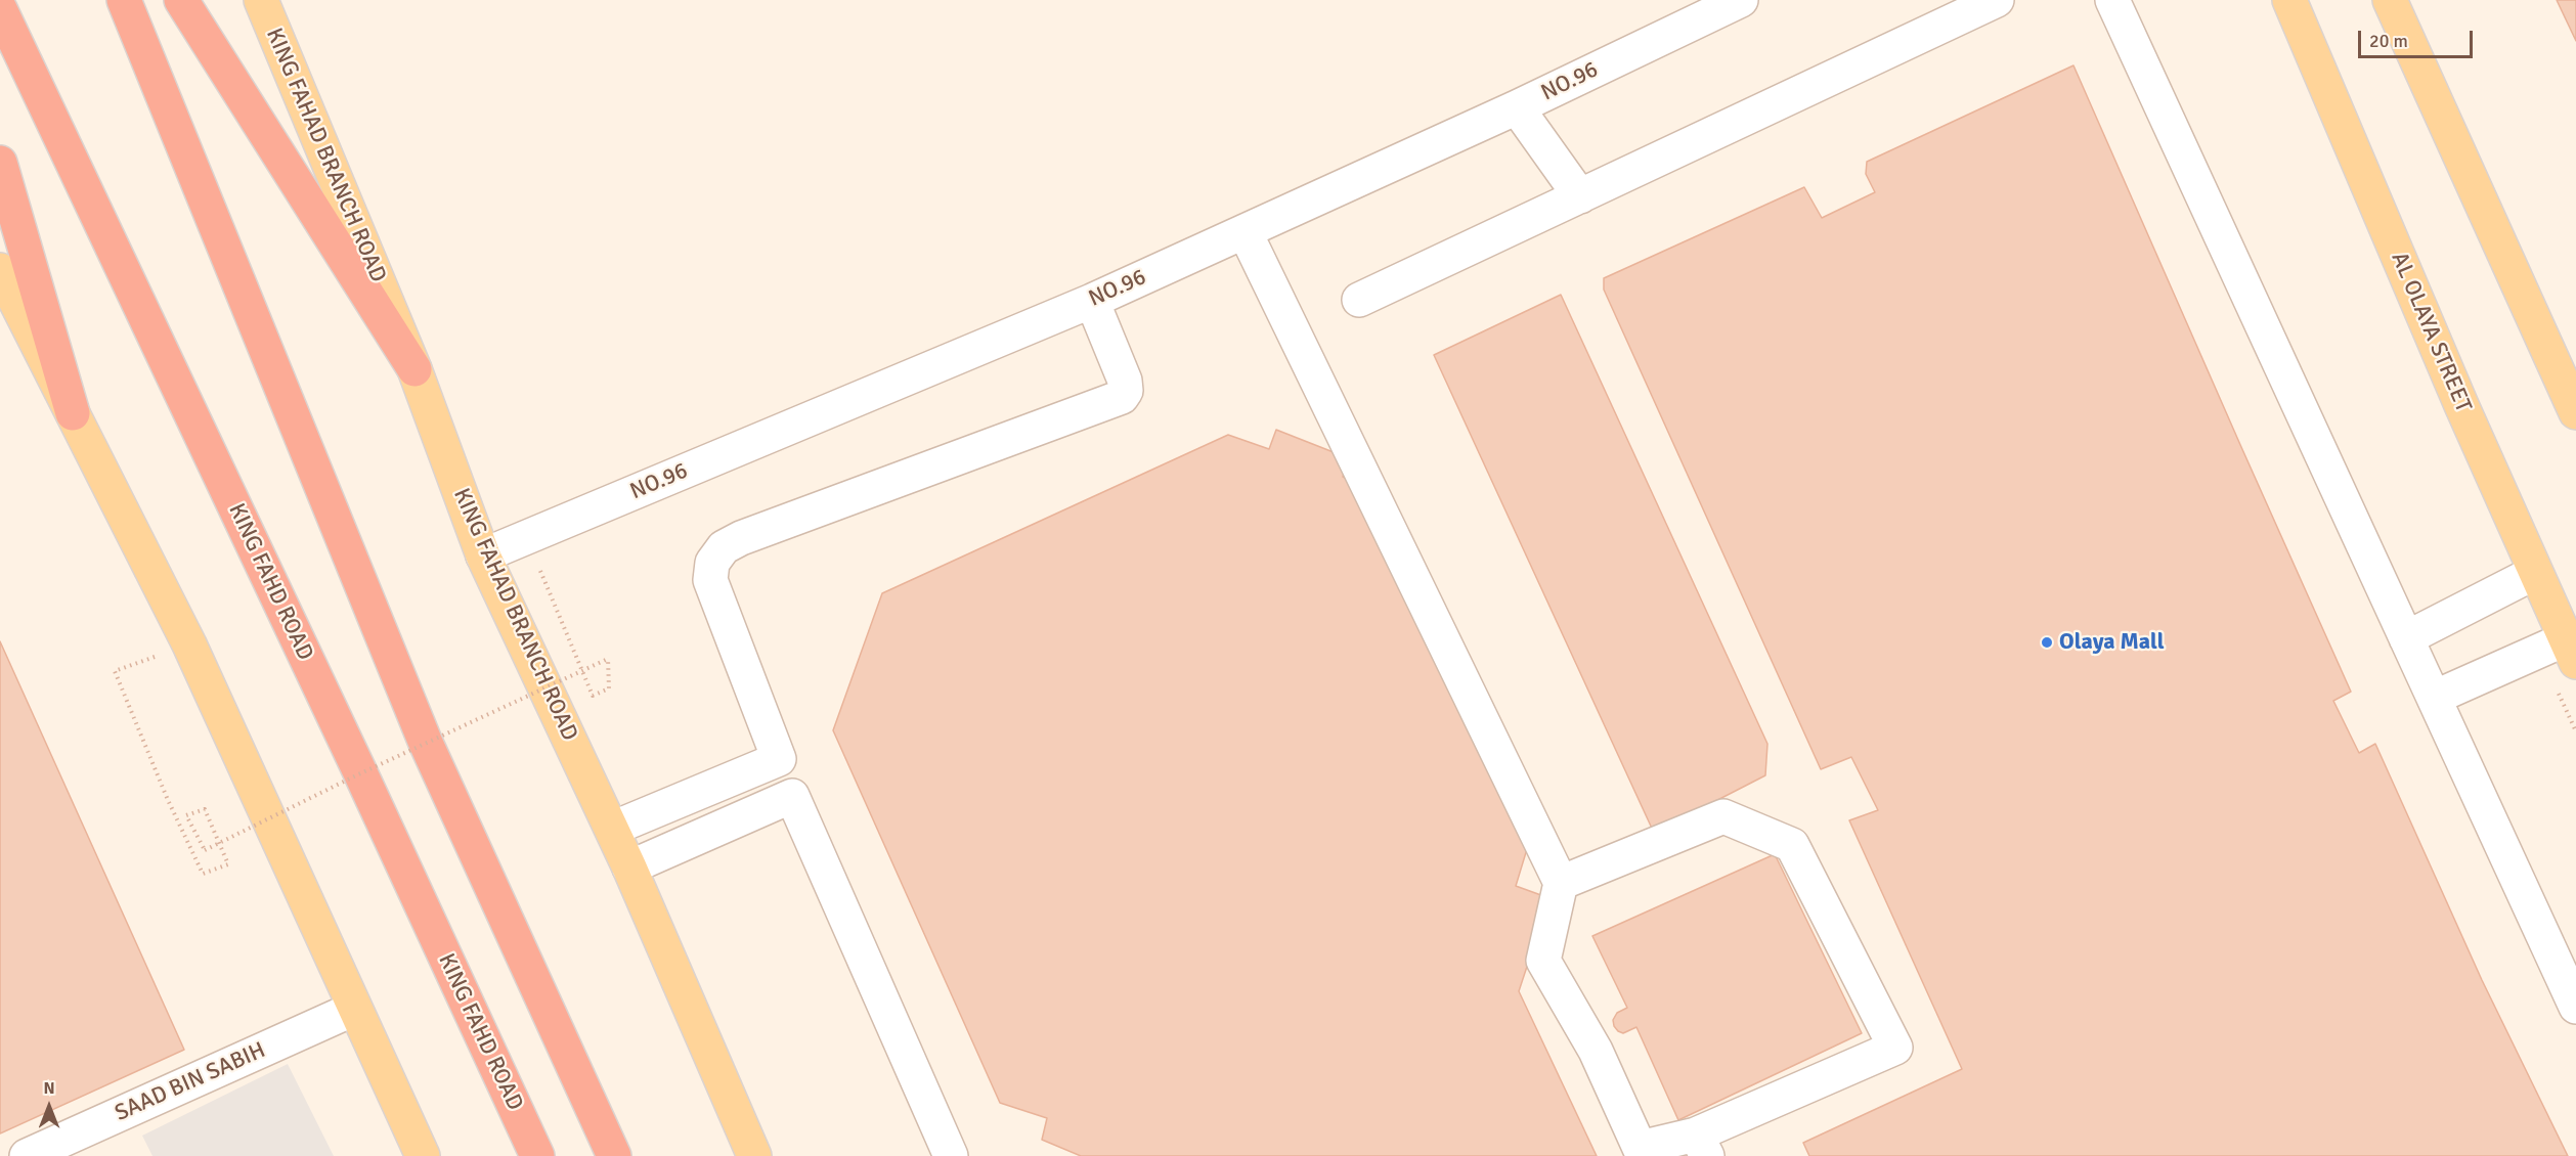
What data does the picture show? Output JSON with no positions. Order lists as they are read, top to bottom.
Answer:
{
  "streets": {
    "highway": ["KING FAHD ROAD"],
    "main road": ["KING FAHAD BRANCH ROAD", "AL OLAYA STREET"],
    "street": ["NO.96", "SAAD BIN SABIH"]
  },
  "crossings": [
    ["NO.96", "KING FAHAD BRANCH ROAD"]
  ],
  "places": ["Olaya Mall"],
  "scale_bar": "20 m",
  "north": "top"
}
